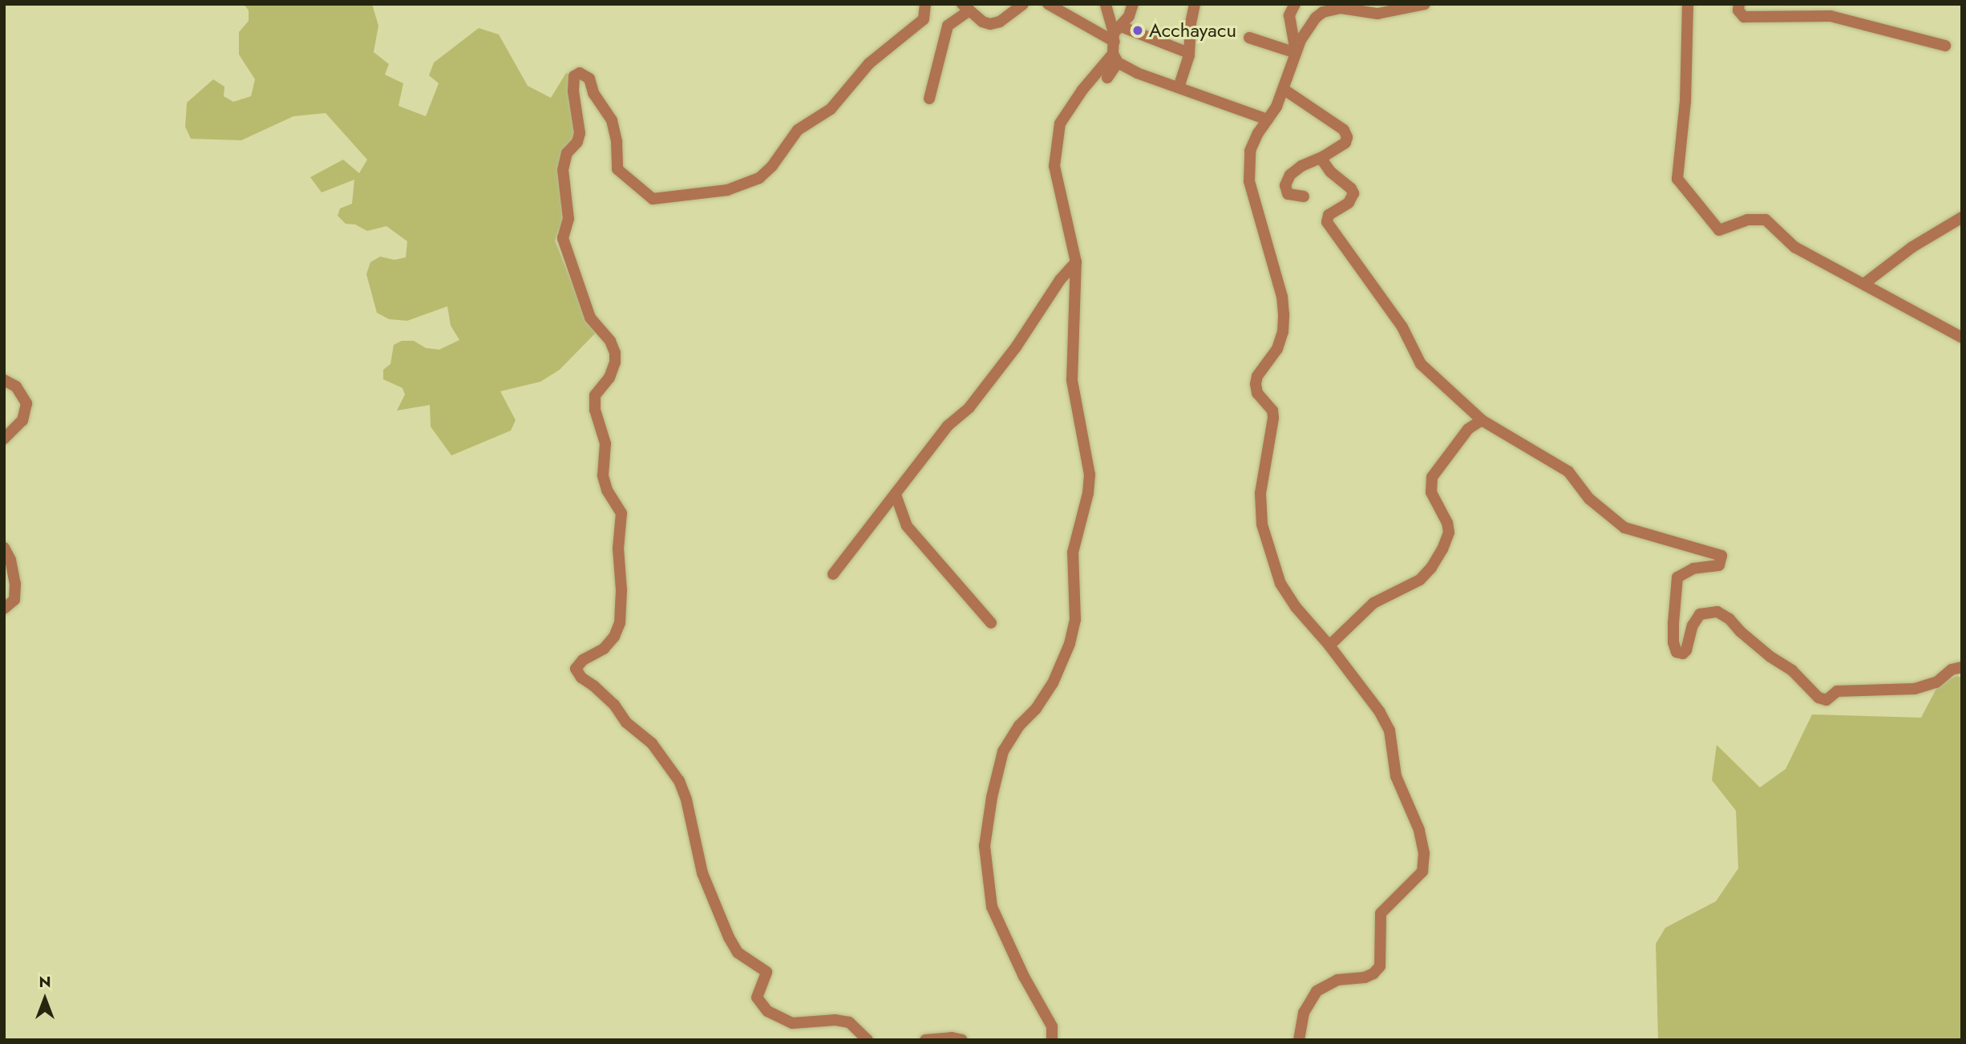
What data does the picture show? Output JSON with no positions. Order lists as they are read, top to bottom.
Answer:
{
  "places": ["Acchayacu"],
  "north": "top"
}
